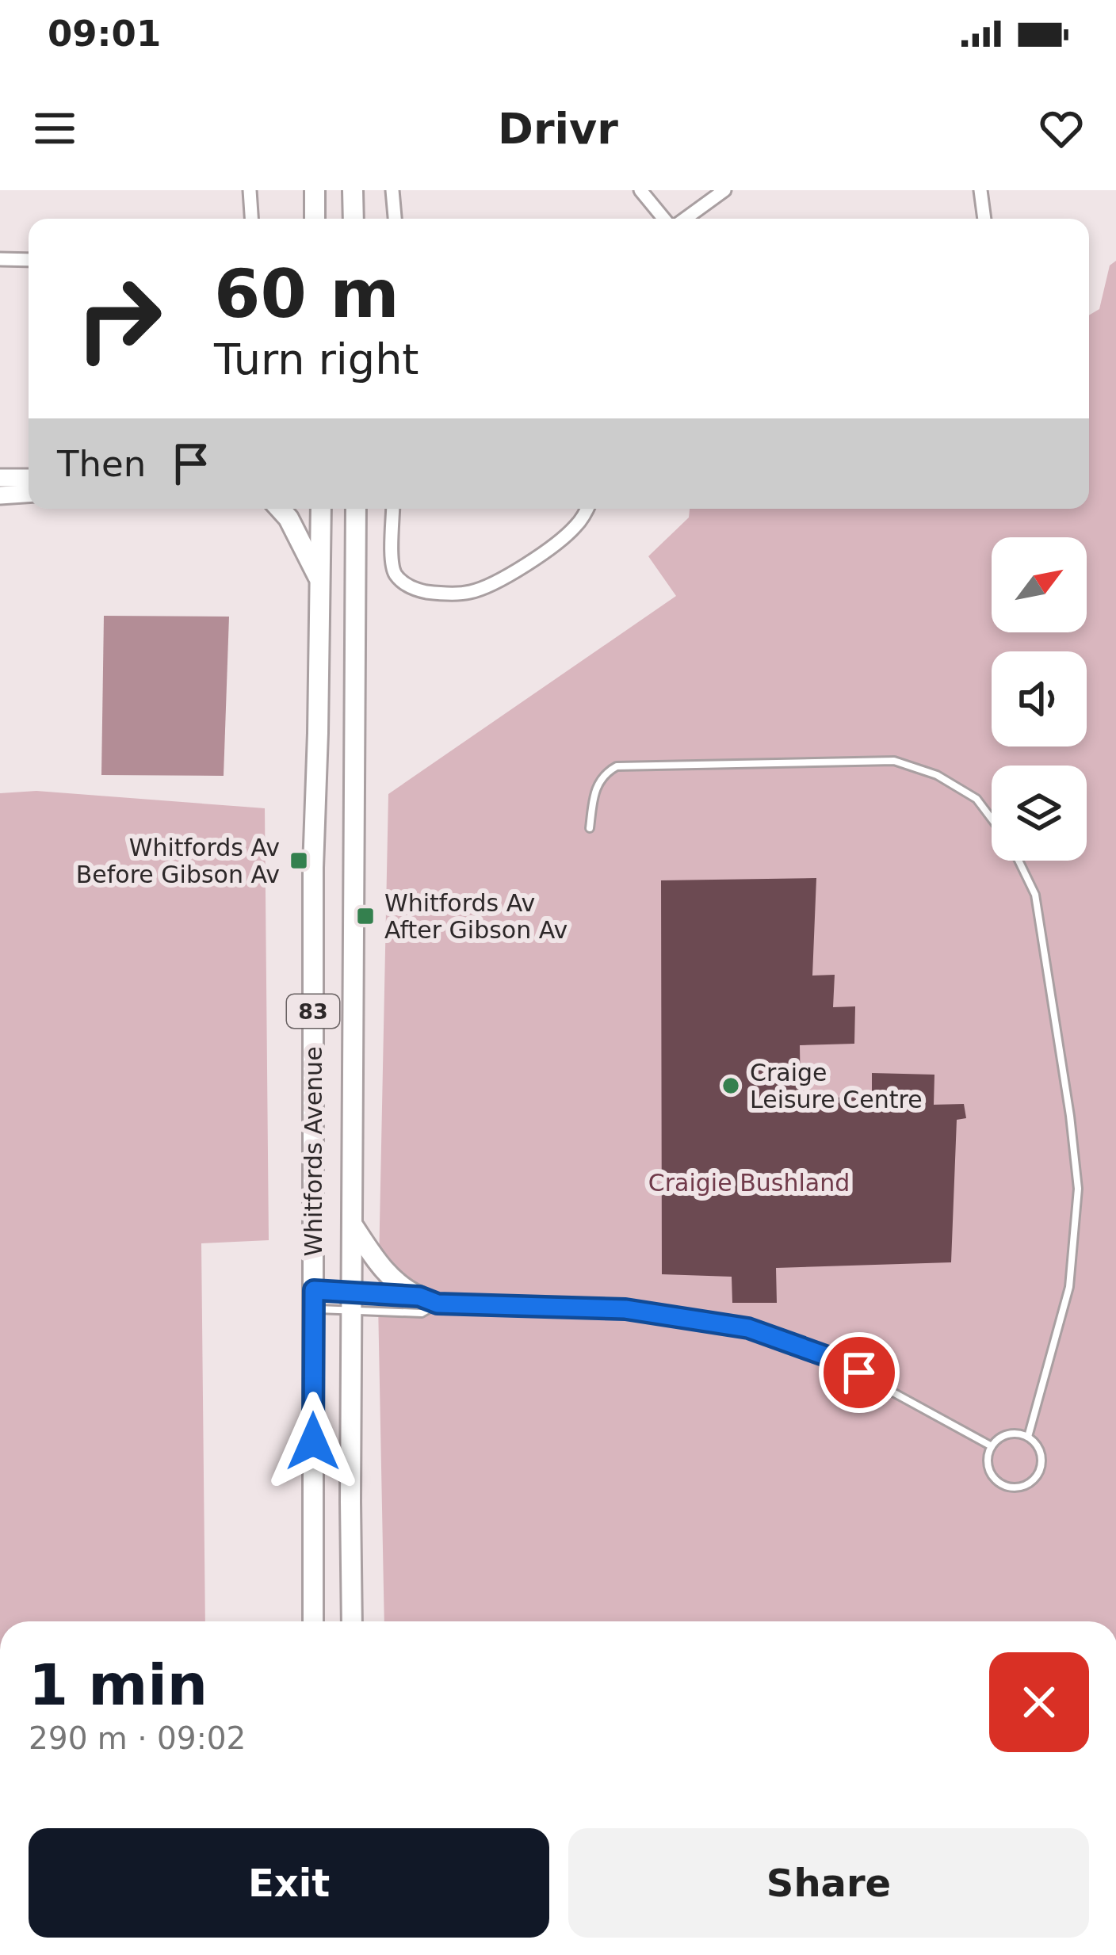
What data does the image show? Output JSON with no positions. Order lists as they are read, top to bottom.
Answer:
{
  "streets": {
    "main road": ["83", "Whitfords Avenue"]
  },
  "parks": ["Craigie Bushland"],
  "places": {
    "transit": ["Whitfords Av Before Gibson Av", "Whitfords Av After Gibson Av"],
    "other": ["Craige Leisure Centre"]
  },
  "north": "top right",
  "page": {
    "status": "09:01",
    "header": "Drivr",
    "turn": ["60 m", "Turn right"],
    "then": "Then",
    "heading": ["1 min", "290 m · 09:02"],
    "buttons": ["Exit", "Share"]
  }
}
